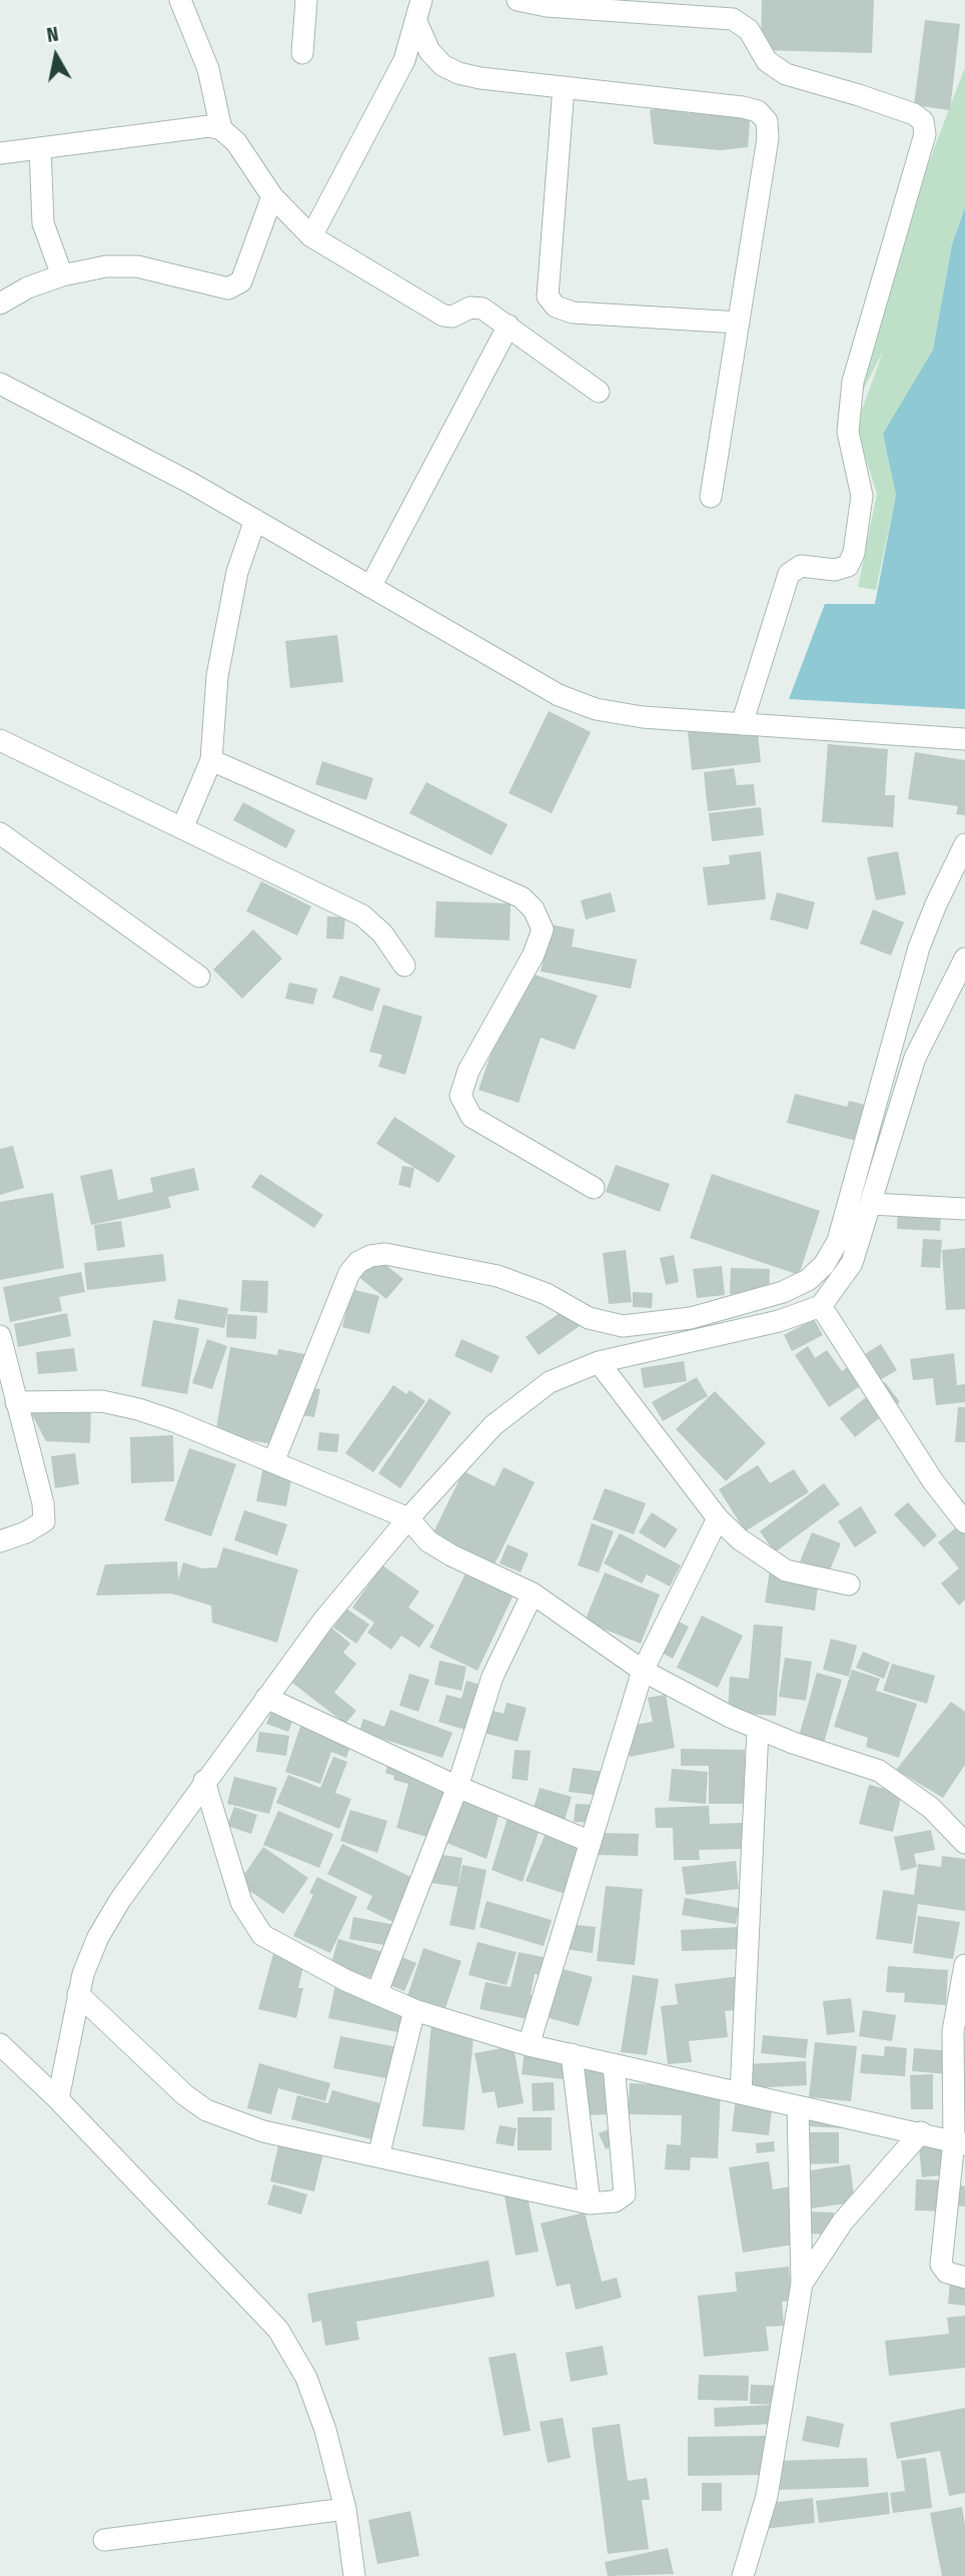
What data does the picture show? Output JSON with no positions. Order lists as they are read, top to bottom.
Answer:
{
  "north": "top"
}
